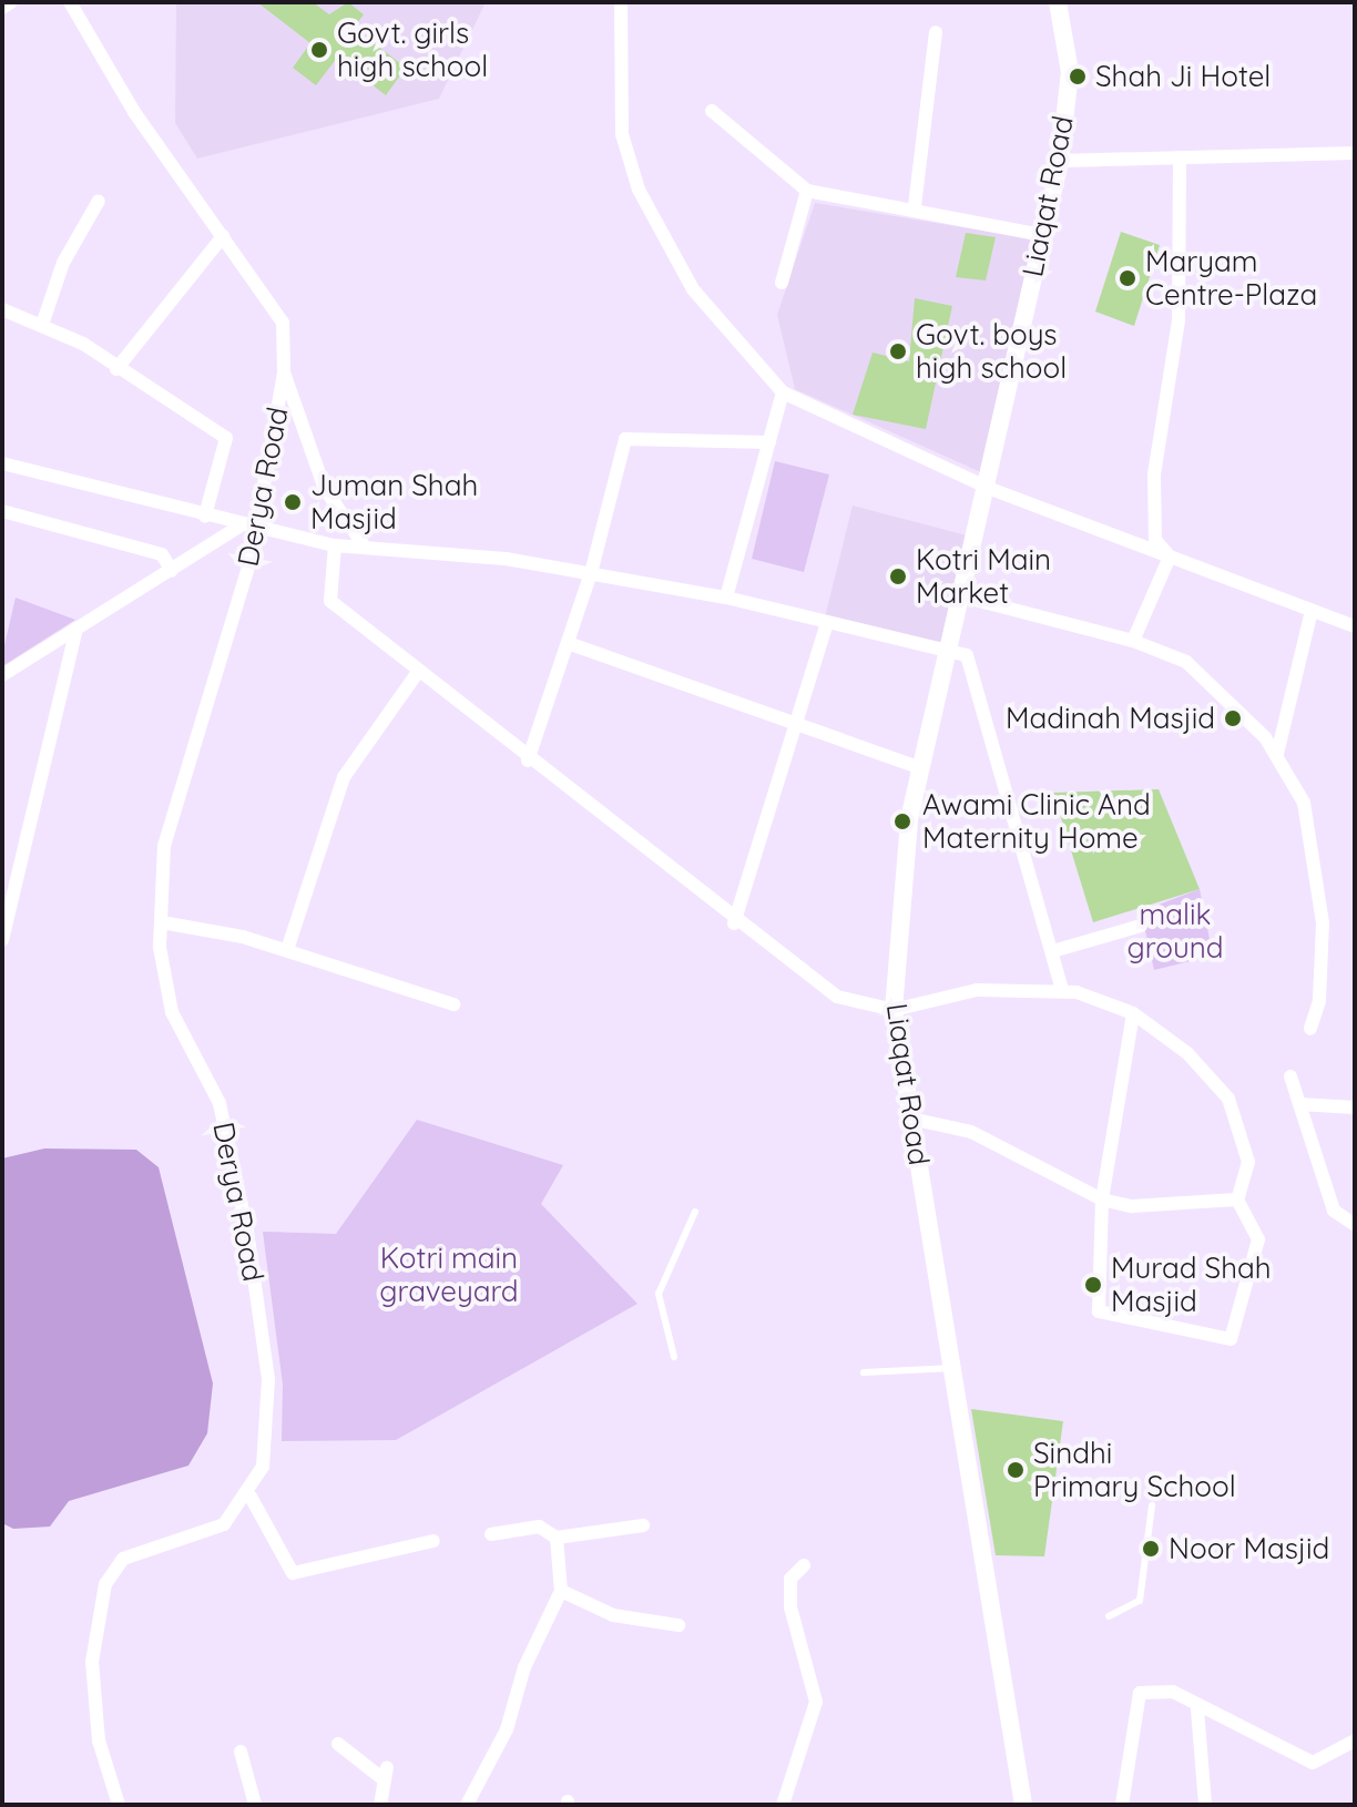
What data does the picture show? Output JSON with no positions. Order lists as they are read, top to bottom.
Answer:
{
  "streets": {
    "street": ["Liaqat Road", "Derya Road"]
  },
  "parks": ["malik ground", "Kotri main graveyard"],
  "places": [
    "Govt. girls high school",
    "Shah Ji Hotel",
    "Maryam Centre-Plaza",
    "Govt. boys high school",
    "Juman Shah Masjid",
    "Kotri Main Market",
    "Madinah Masjid",
    "Awami Clinic And Maternity Home",
    "Murad Shah Masjid",
    "Sindhi Primary School",
    "Noor Masjid"
  ]
}
